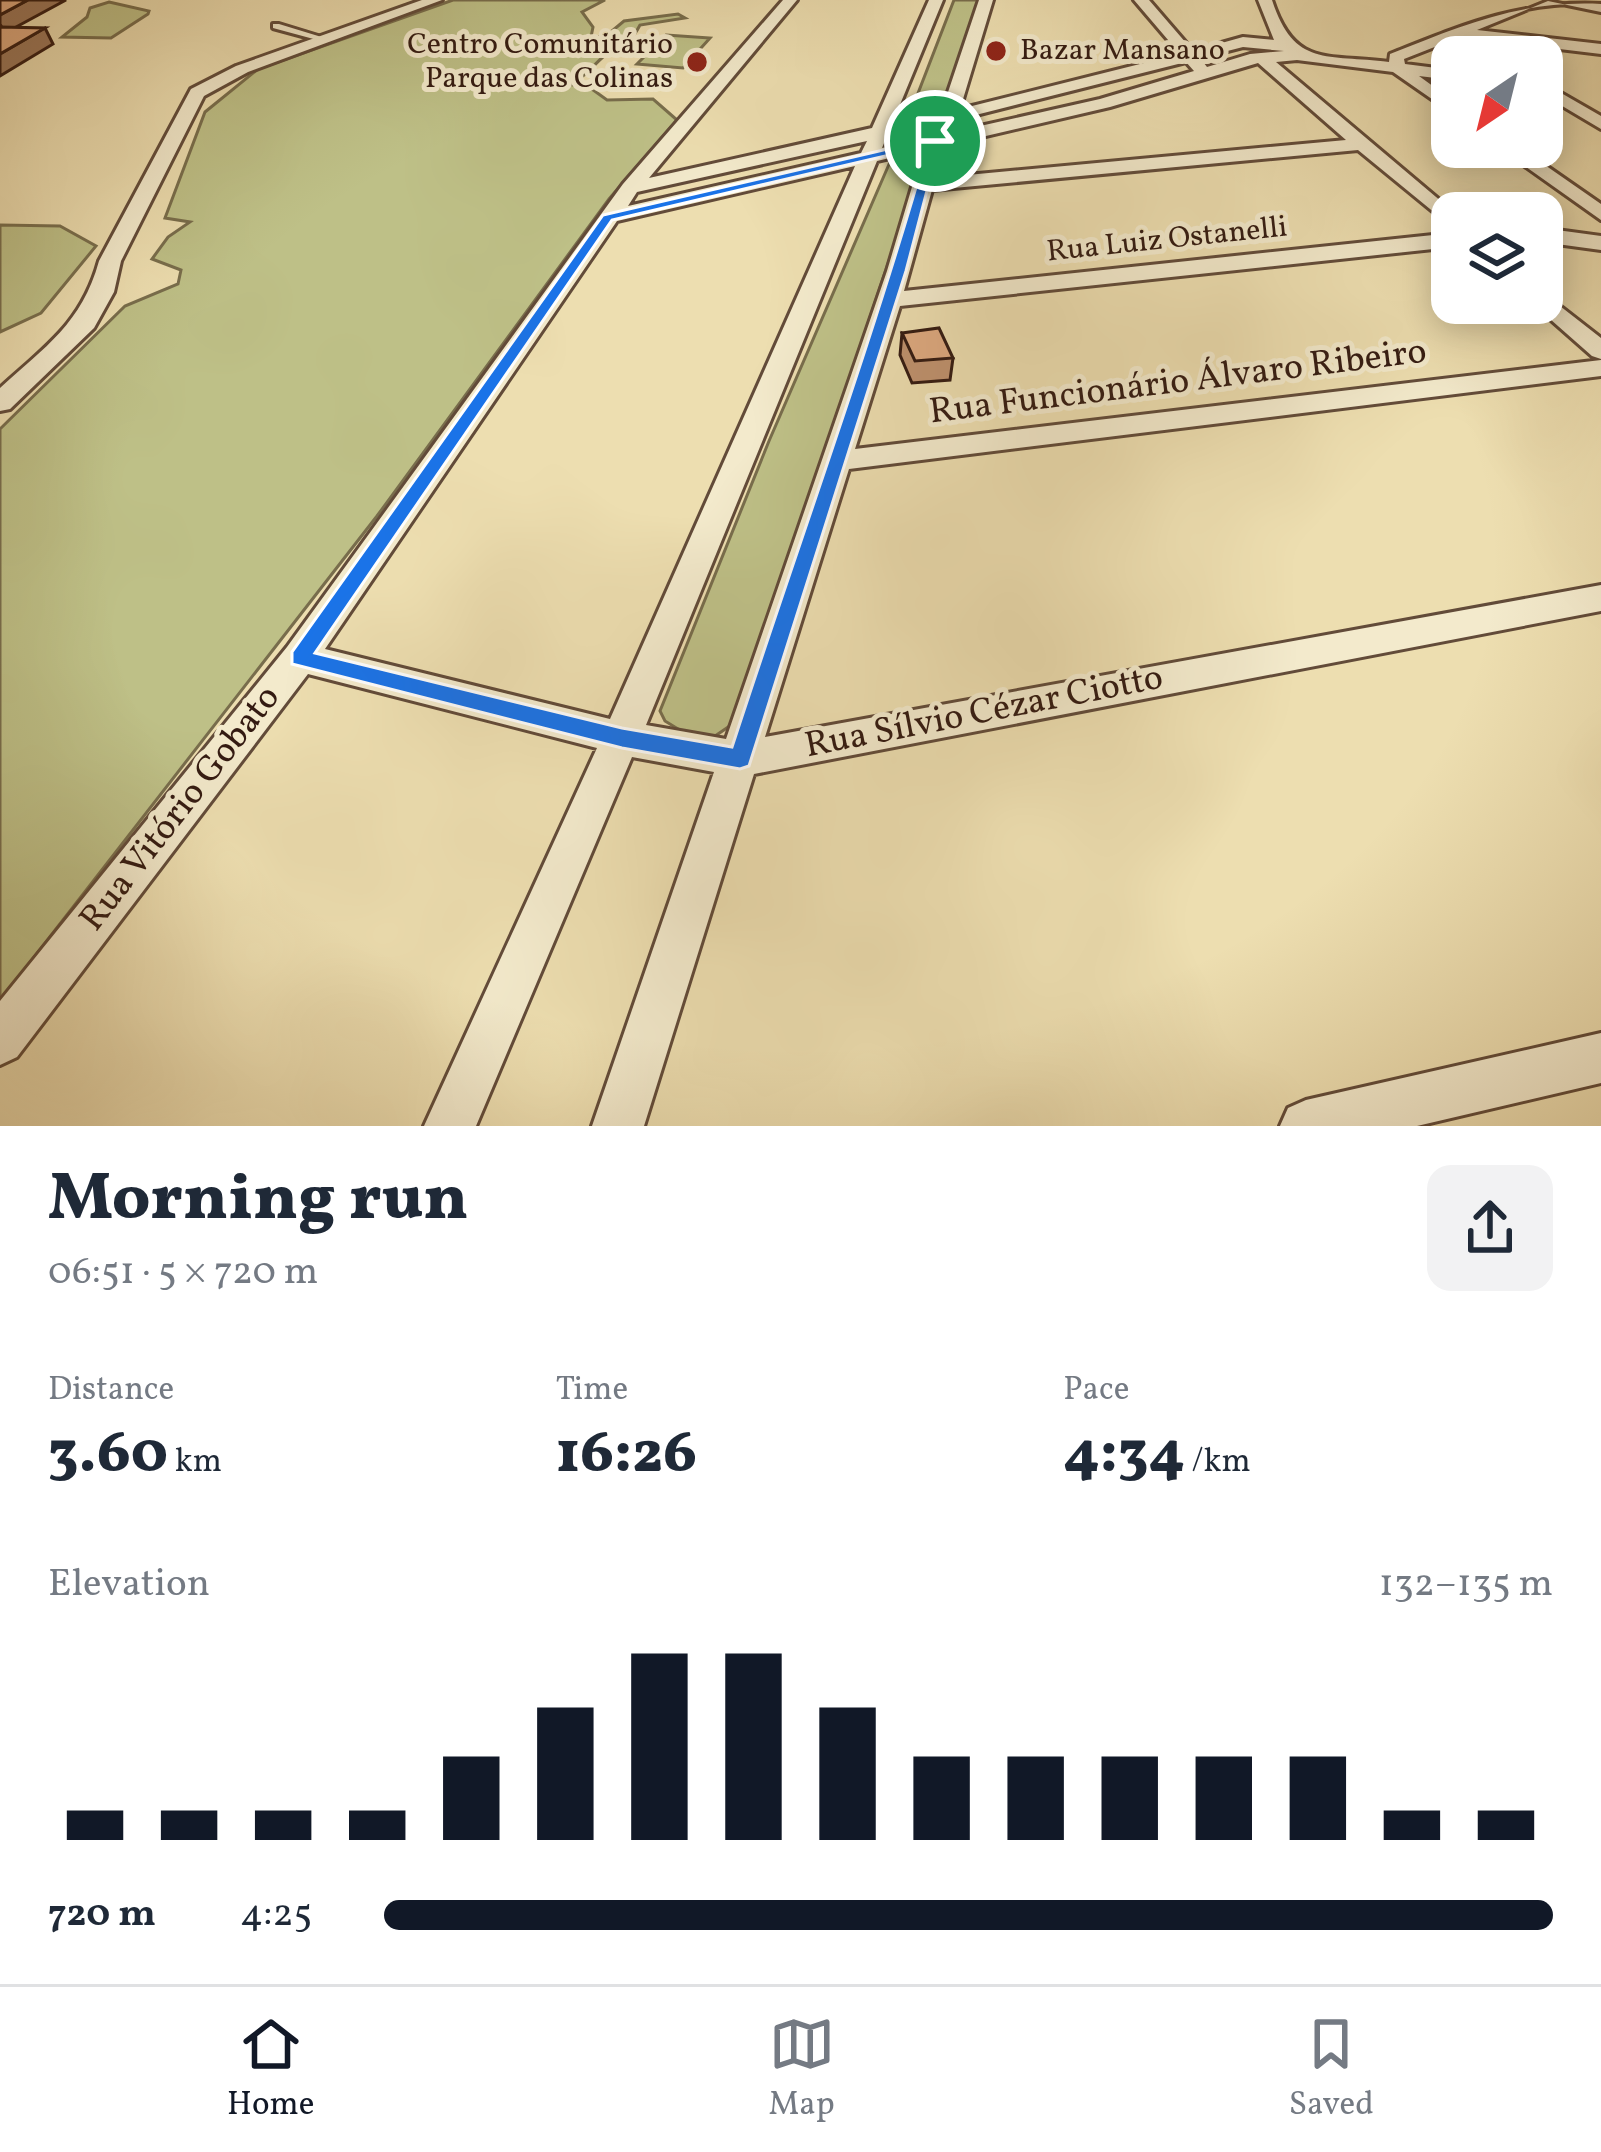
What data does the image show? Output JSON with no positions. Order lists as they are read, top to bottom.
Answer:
{
  "streets": {
    "street": [
      "Rua Luiz Ostanelli",
      "Rua Funcionário Álvaro Ribeiro",
      "Rua Sílvio Cézar Ciotto",
      "Rua Vitório Gobato"
    ]
  },
  "crossings": [
    ["Rua Sílvio Cézar Ciotto", "Rua Vitório Gobato"]
  ],
  "places": ["Bazar Mansano", "Centro Comunitário Parque das Colinas"],
  "north": "bottom left",
  "page": {
    "heading": ["Morning run", "06:51 · 5 × 720 m"],
    "stats": [
      ["Distance", "3.60 km"],
      ["Time", "16:26"],
      ["Pace", "4:34 /km"]
    ],
    "chart": ["Elevation", "132–135 m"],
    "list": [
      {
        "name": "720 m",
        "note": "4:25"
      }
    ],
    "tabs": ["Home", "Map", "Saved"]
  }
}
